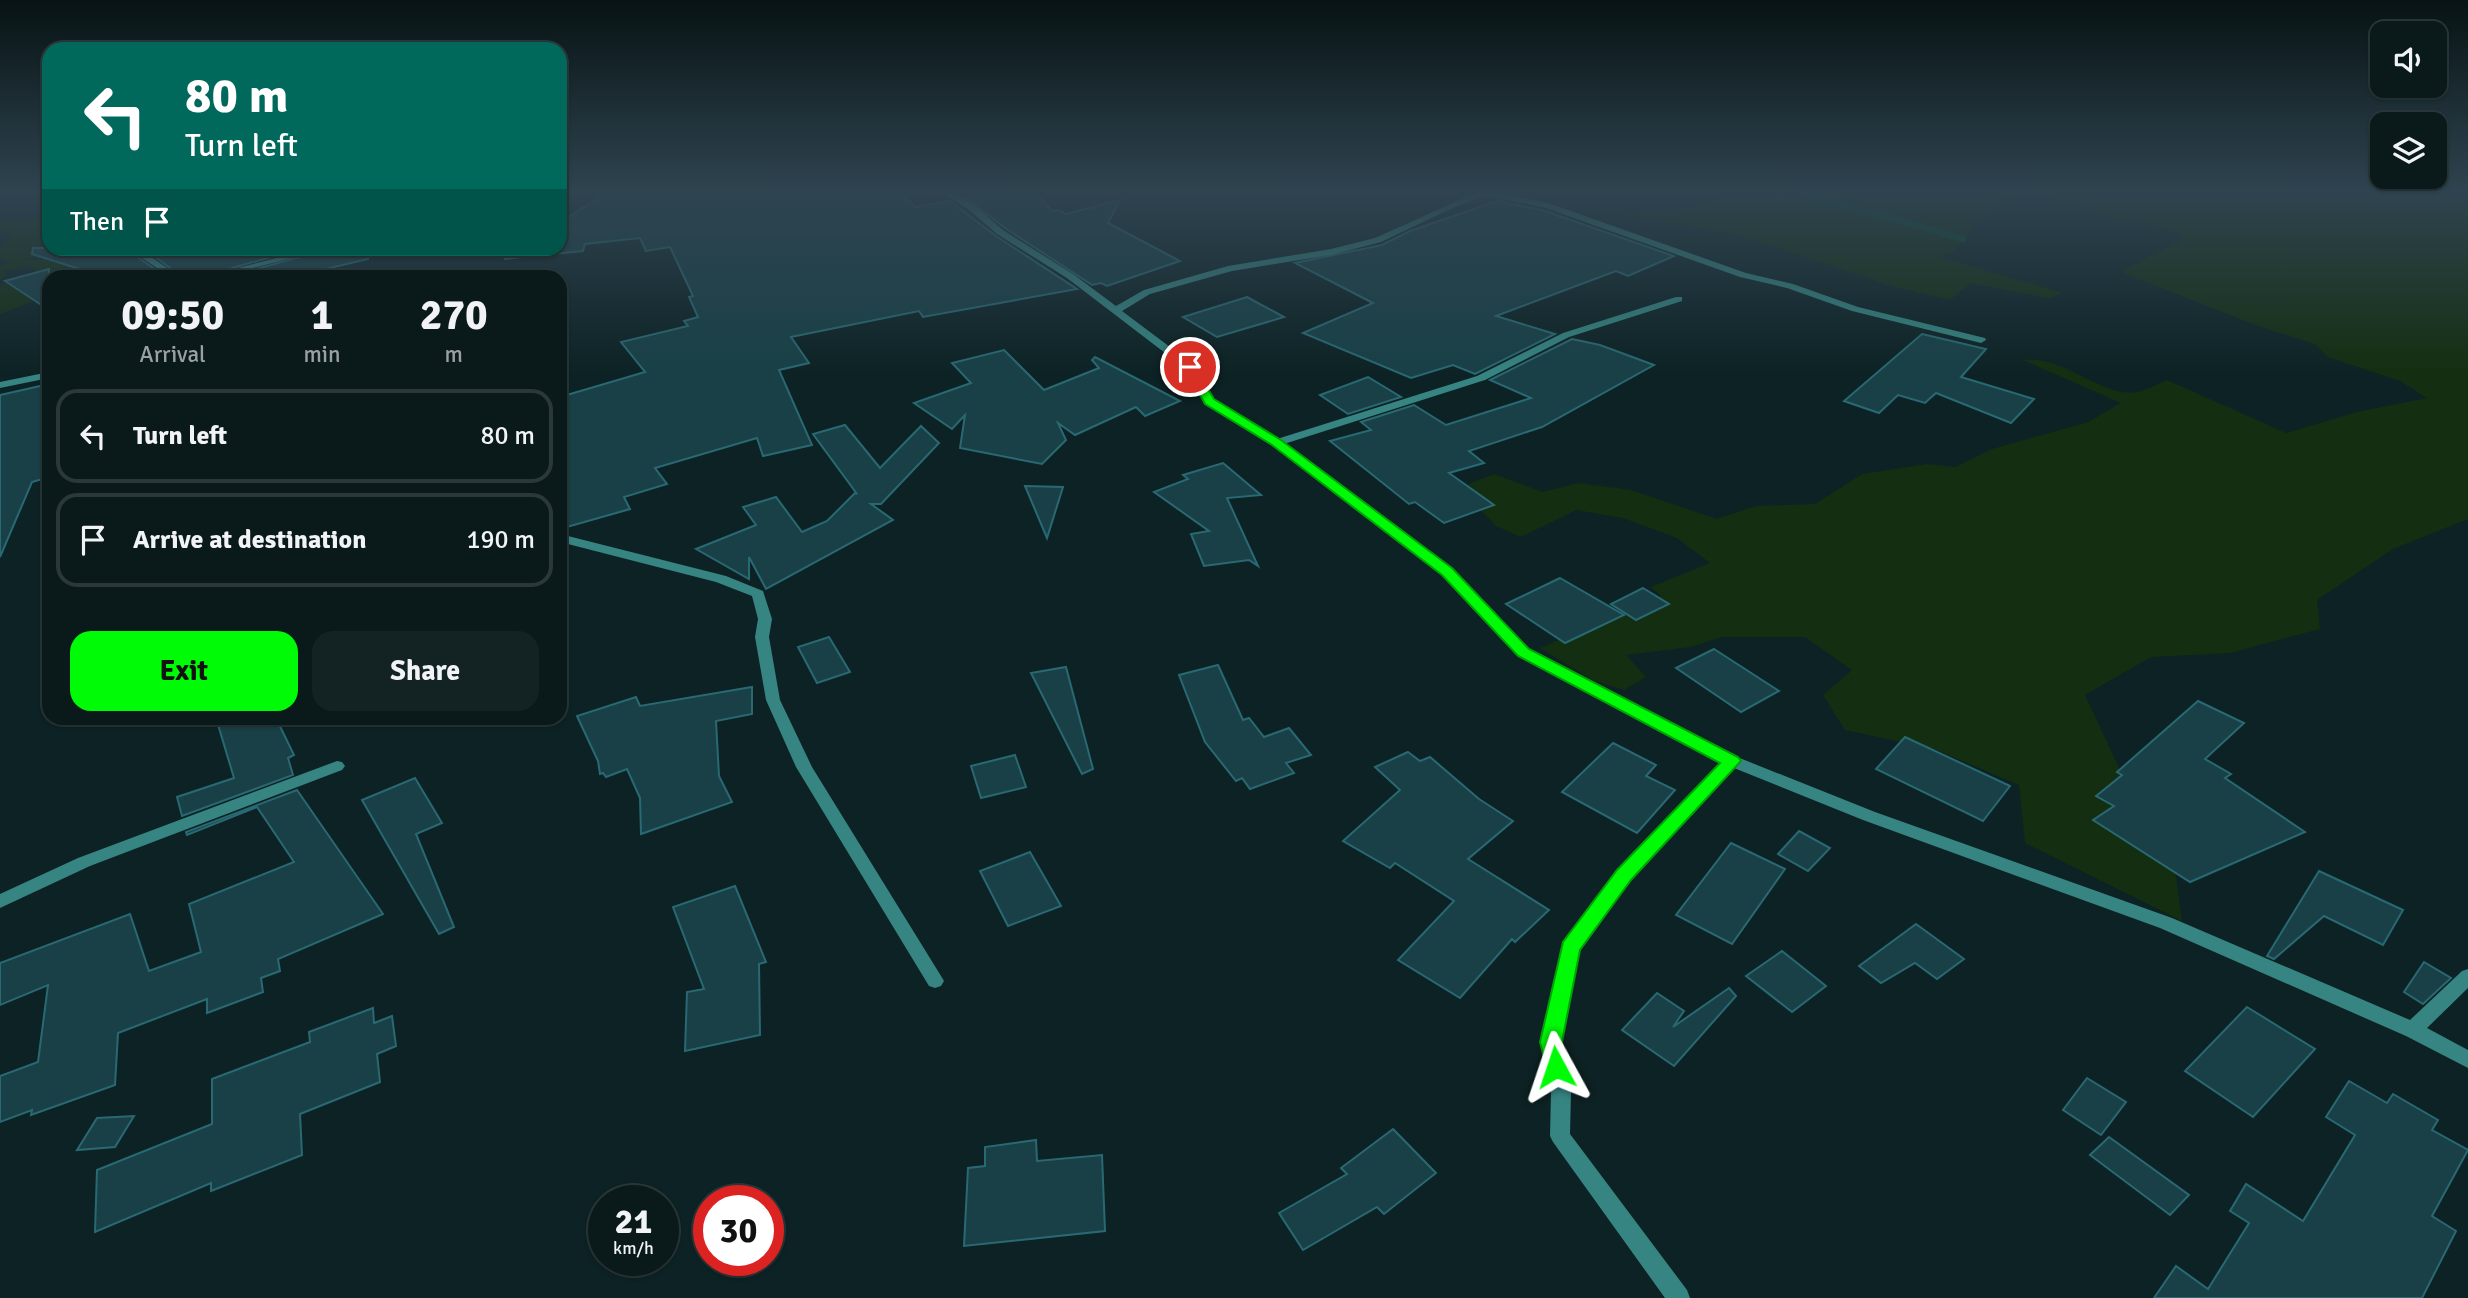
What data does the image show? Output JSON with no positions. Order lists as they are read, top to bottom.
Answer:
{
  "page": {
    "turn": ["80 m", "Turn left"],
    "then": "Then",
    "eta": [
      "09:50",
      "Arrival",
      "1",
      "min",
      "270",
      "m"
    ],
    "list": [
      {
        "name": "Turn left",
        "value": "80 m"
      },
      {
        "name": "Arrive at destination",
        "value": "190 m"
      }
    ],
    "buttons": ["Exit", "Share"],
    "speed": "21 km/h",
    "limit": "30"
  }
}
